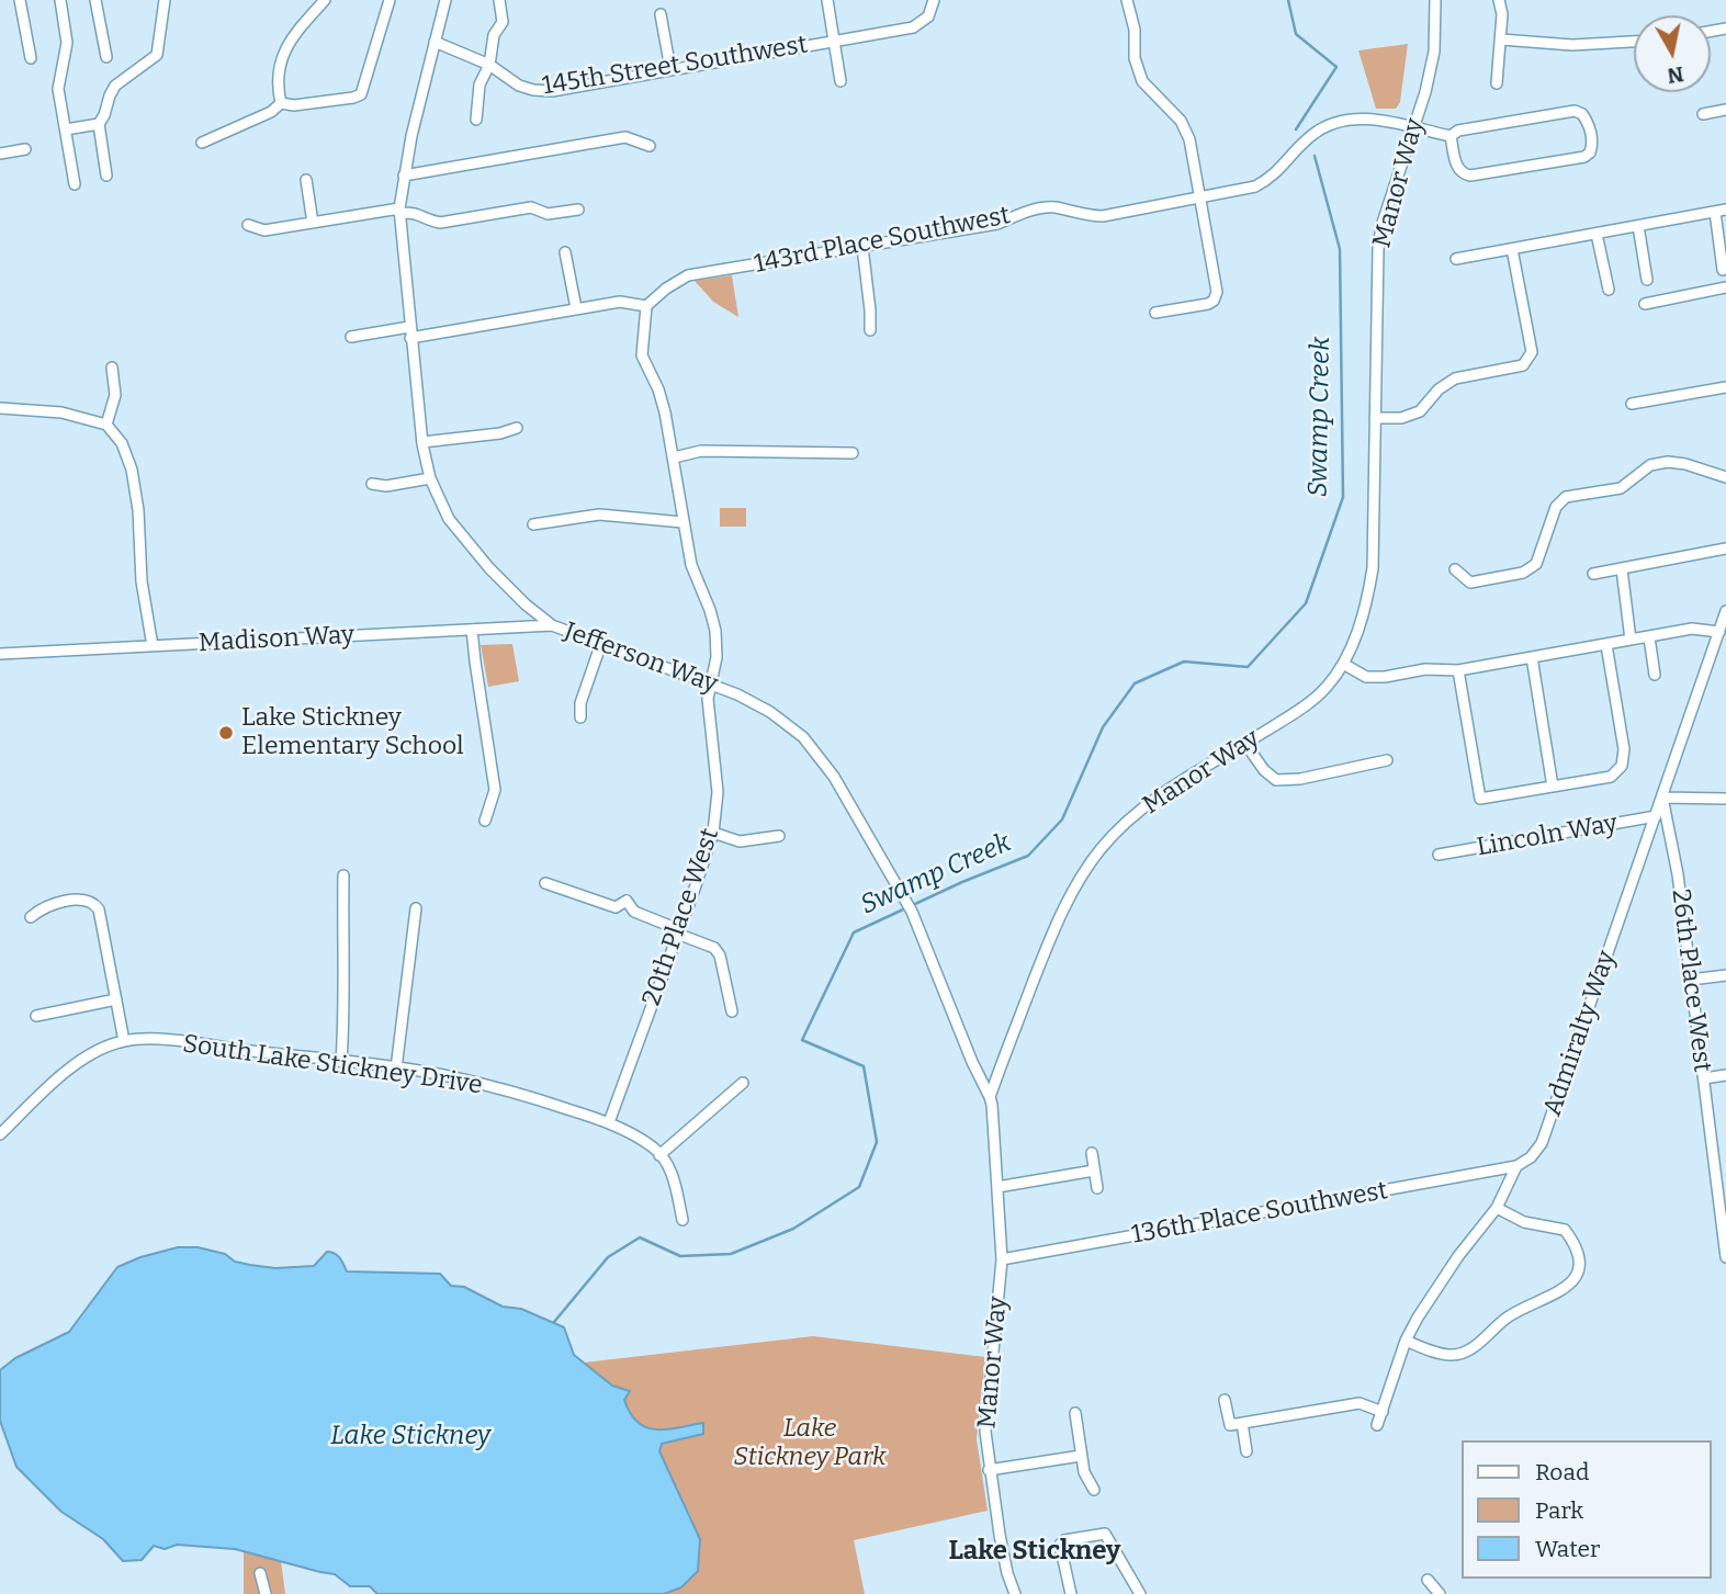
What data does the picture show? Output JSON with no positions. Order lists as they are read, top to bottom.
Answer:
{
  "streets": {
    "street": [
      "145th Street Southwest",
      "Manor Way",
      "143rd Place Southwest",
      "Madison Way",
      "Jefferson Way",
      "Lincoln Way",
      "20th Place West",
      "26th Place West",
      "Admiralty Way",
      "South Lake Stickney Drive",
      "136th Place Southwest"
    ]
  },
  "crossings": [
    ["145th Street Southwest", "Jefferson Way"],
    ["Manor Way", "143rd Place Southwest"],
    ["Manor Way", "Jefferson Way"],
    ["Manor Way", "136th Place Southwest"],
    ["143rd Place Southwest", "20th Place West"],
    ["Madison Way", "Jefferson Way"],
    ["Jefferson Way", "20th Place West"],
    ["Lincoln Way", "Admiralty Way"],
    ["20th Place West", "South Lake Stickney Drive"],
    ["26th Place West", "Admiralty Way"],
    ["Admiralty Way", "136th Place Southwest"]
  ],
  "districts": ["Lake Stickney"],
  "water": ["Swamp Creek", "Lake Stickney"],
  "parks": ["Lake Stickney Park"],
  "places": ["Lake Stickney Elementary School"],
  "legend": ["Road", "Park", "Water"],
  "north": "bottom"
}
